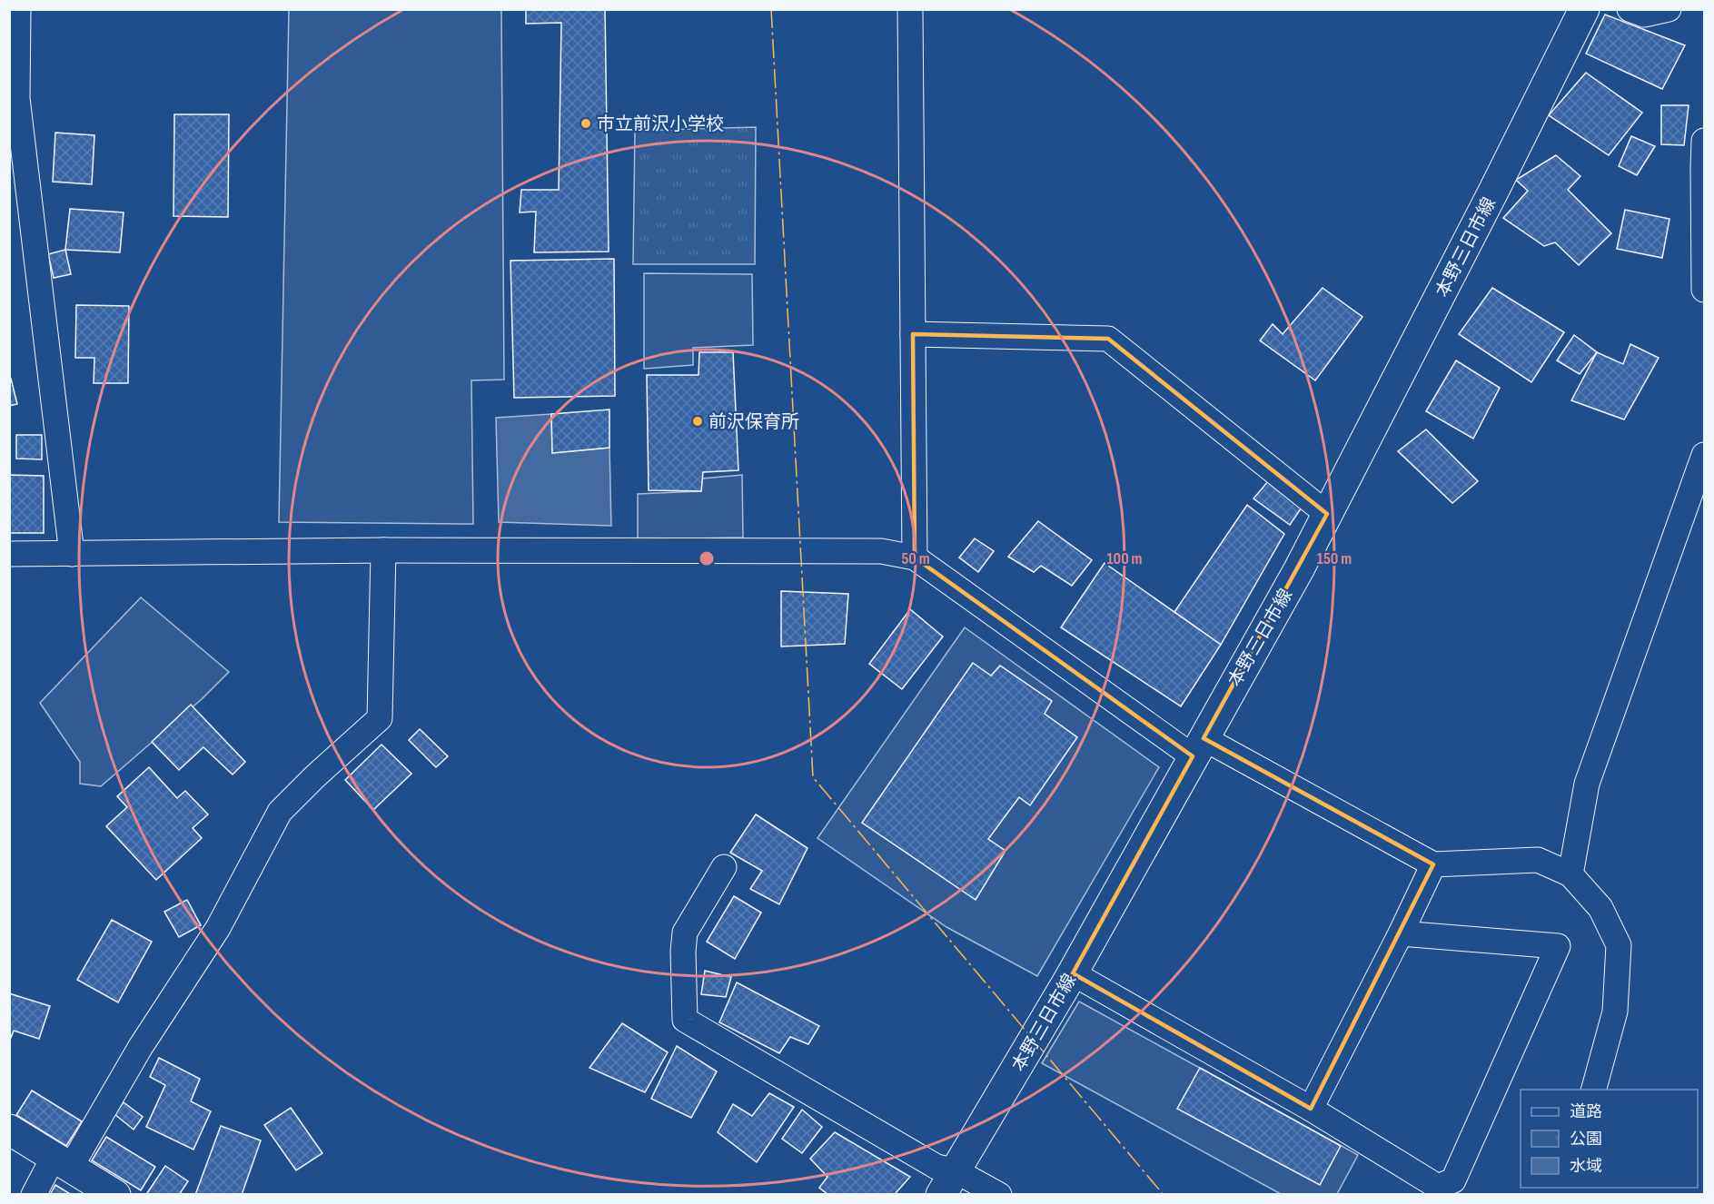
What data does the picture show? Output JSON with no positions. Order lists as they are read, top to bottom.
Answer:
{
  "streets": {
    "main road": ["本野三日市線"]
  },
  "places": ["市立前沢小学校", "前沢保育所"],
  "legend": ["道路", "公園", "水域"],
  "rings": ["50 m", "100 m", "150 m"]
}
